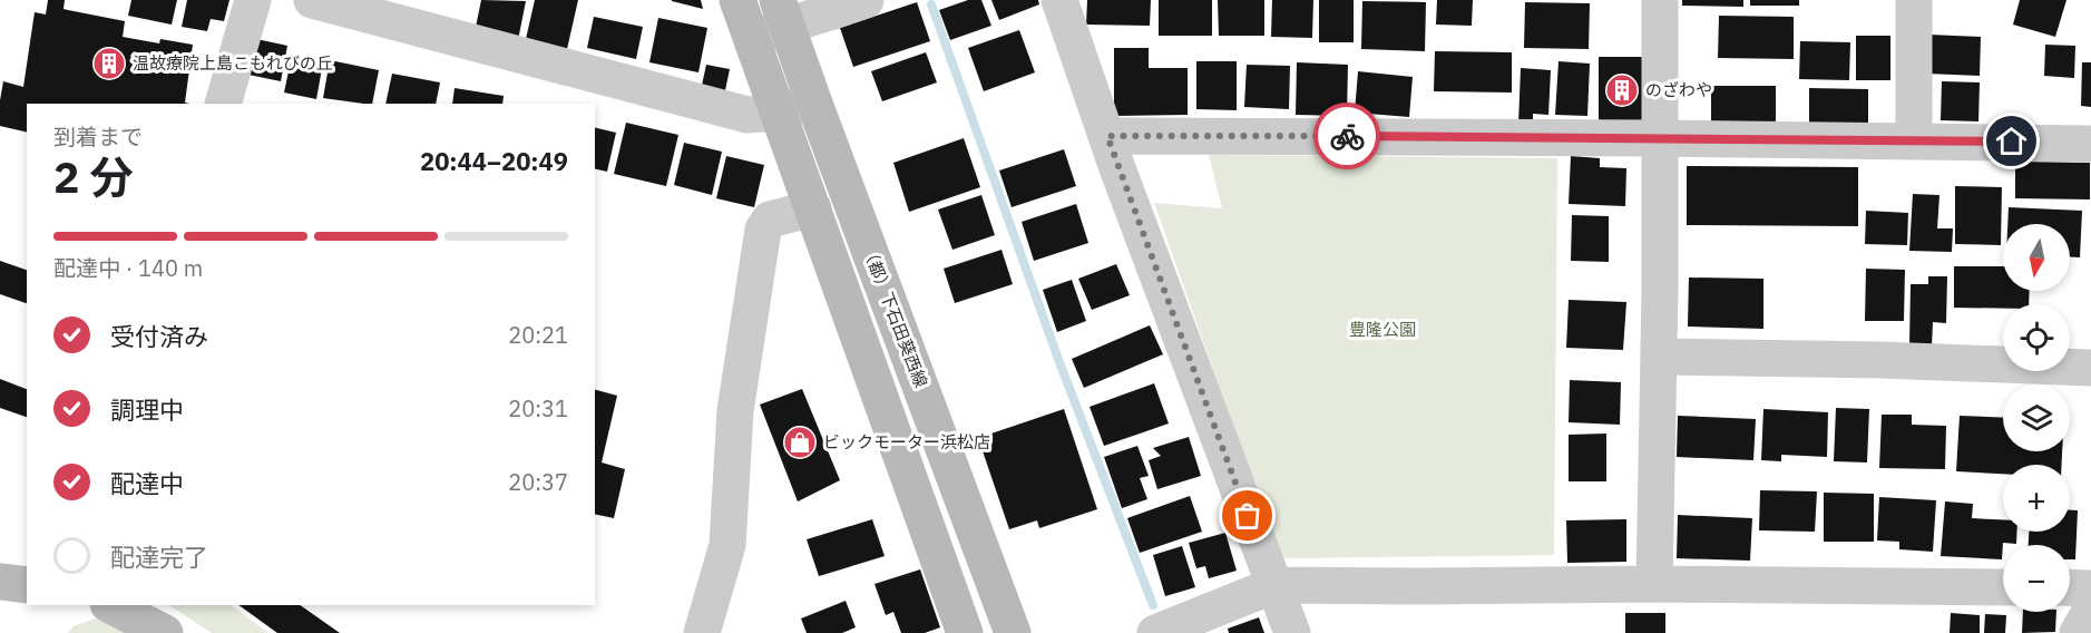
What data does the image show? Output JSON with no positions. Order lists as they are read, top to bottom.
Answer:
{
  "streets": {
    "street": ["（都）下石田葵西線"]
  },
  "parks": ["豊隆公園"],
  "places": {
    "building": ["温故療院上島こもれびの丘", "のざわや"],
    "shop": ["ビックモーター浜松店"]
  },
  "north": "bottom",
  "page": {
    "heading": ["2 分", "到着まで", "20:44–20:49"],
    "bar": "配達中 · 140 m",
    "map_buttons": ["+", "−"],
    "list": [
      ["受付済み", "20:21"],
      ["調理中", "20:31"],
      ["配達中", "20:37"],
      "配達完了"
    ]
  }
}
